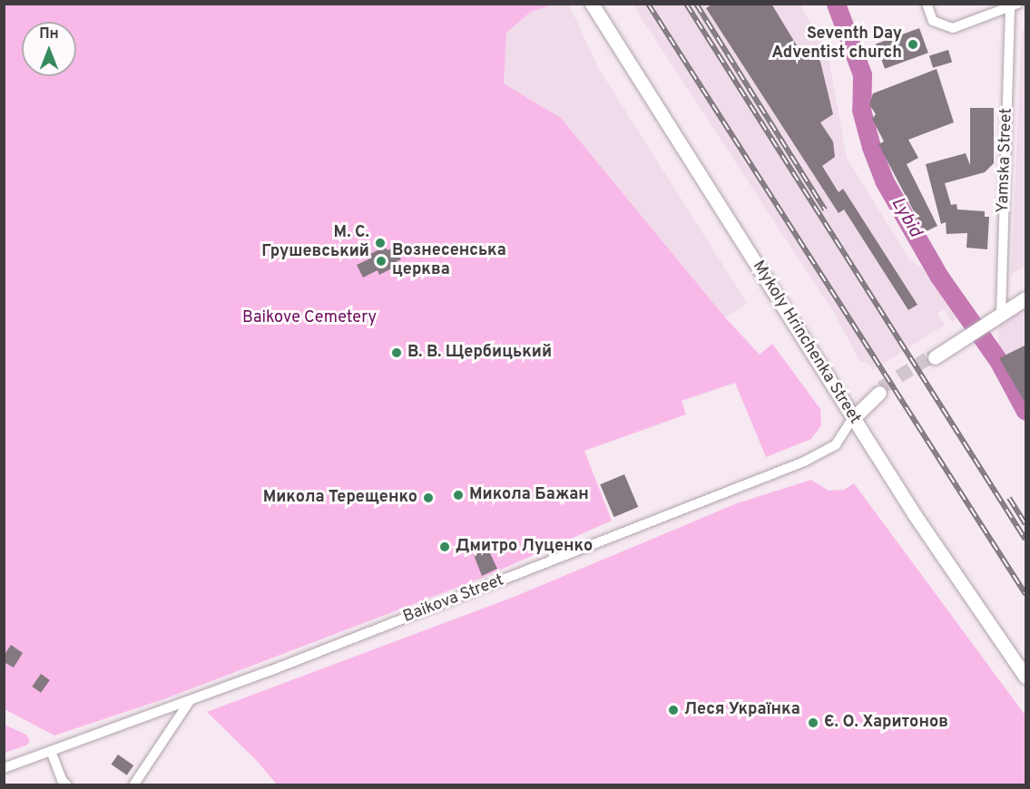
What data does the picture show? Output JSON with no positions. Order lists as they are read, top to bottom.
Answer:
{
  "streets": {
    "main road": ["Mykoly Hrinchenka Street", "Baikova Street"],
    "street": ["Yamska Street"]
  },
  "crossings": [
    ["Mykoly Hrinchenka Street", "Baikova Street"]
  ],
  "water": ["Lybid"],
  "parks": ["Baikove Cemetery"],
  "places": [
    "Seventh Day Adventist church",
    "М. С. Грушевський",
    "Вознесенська церква",
    "В. В. Щербицький",
    "Микола Бажан",
    "Микола Терещенко",
    "Дмитро Луценко",
    "Леся Українка",
    "Є. О. Харитонов"
  ],
  "north": "top"
}
